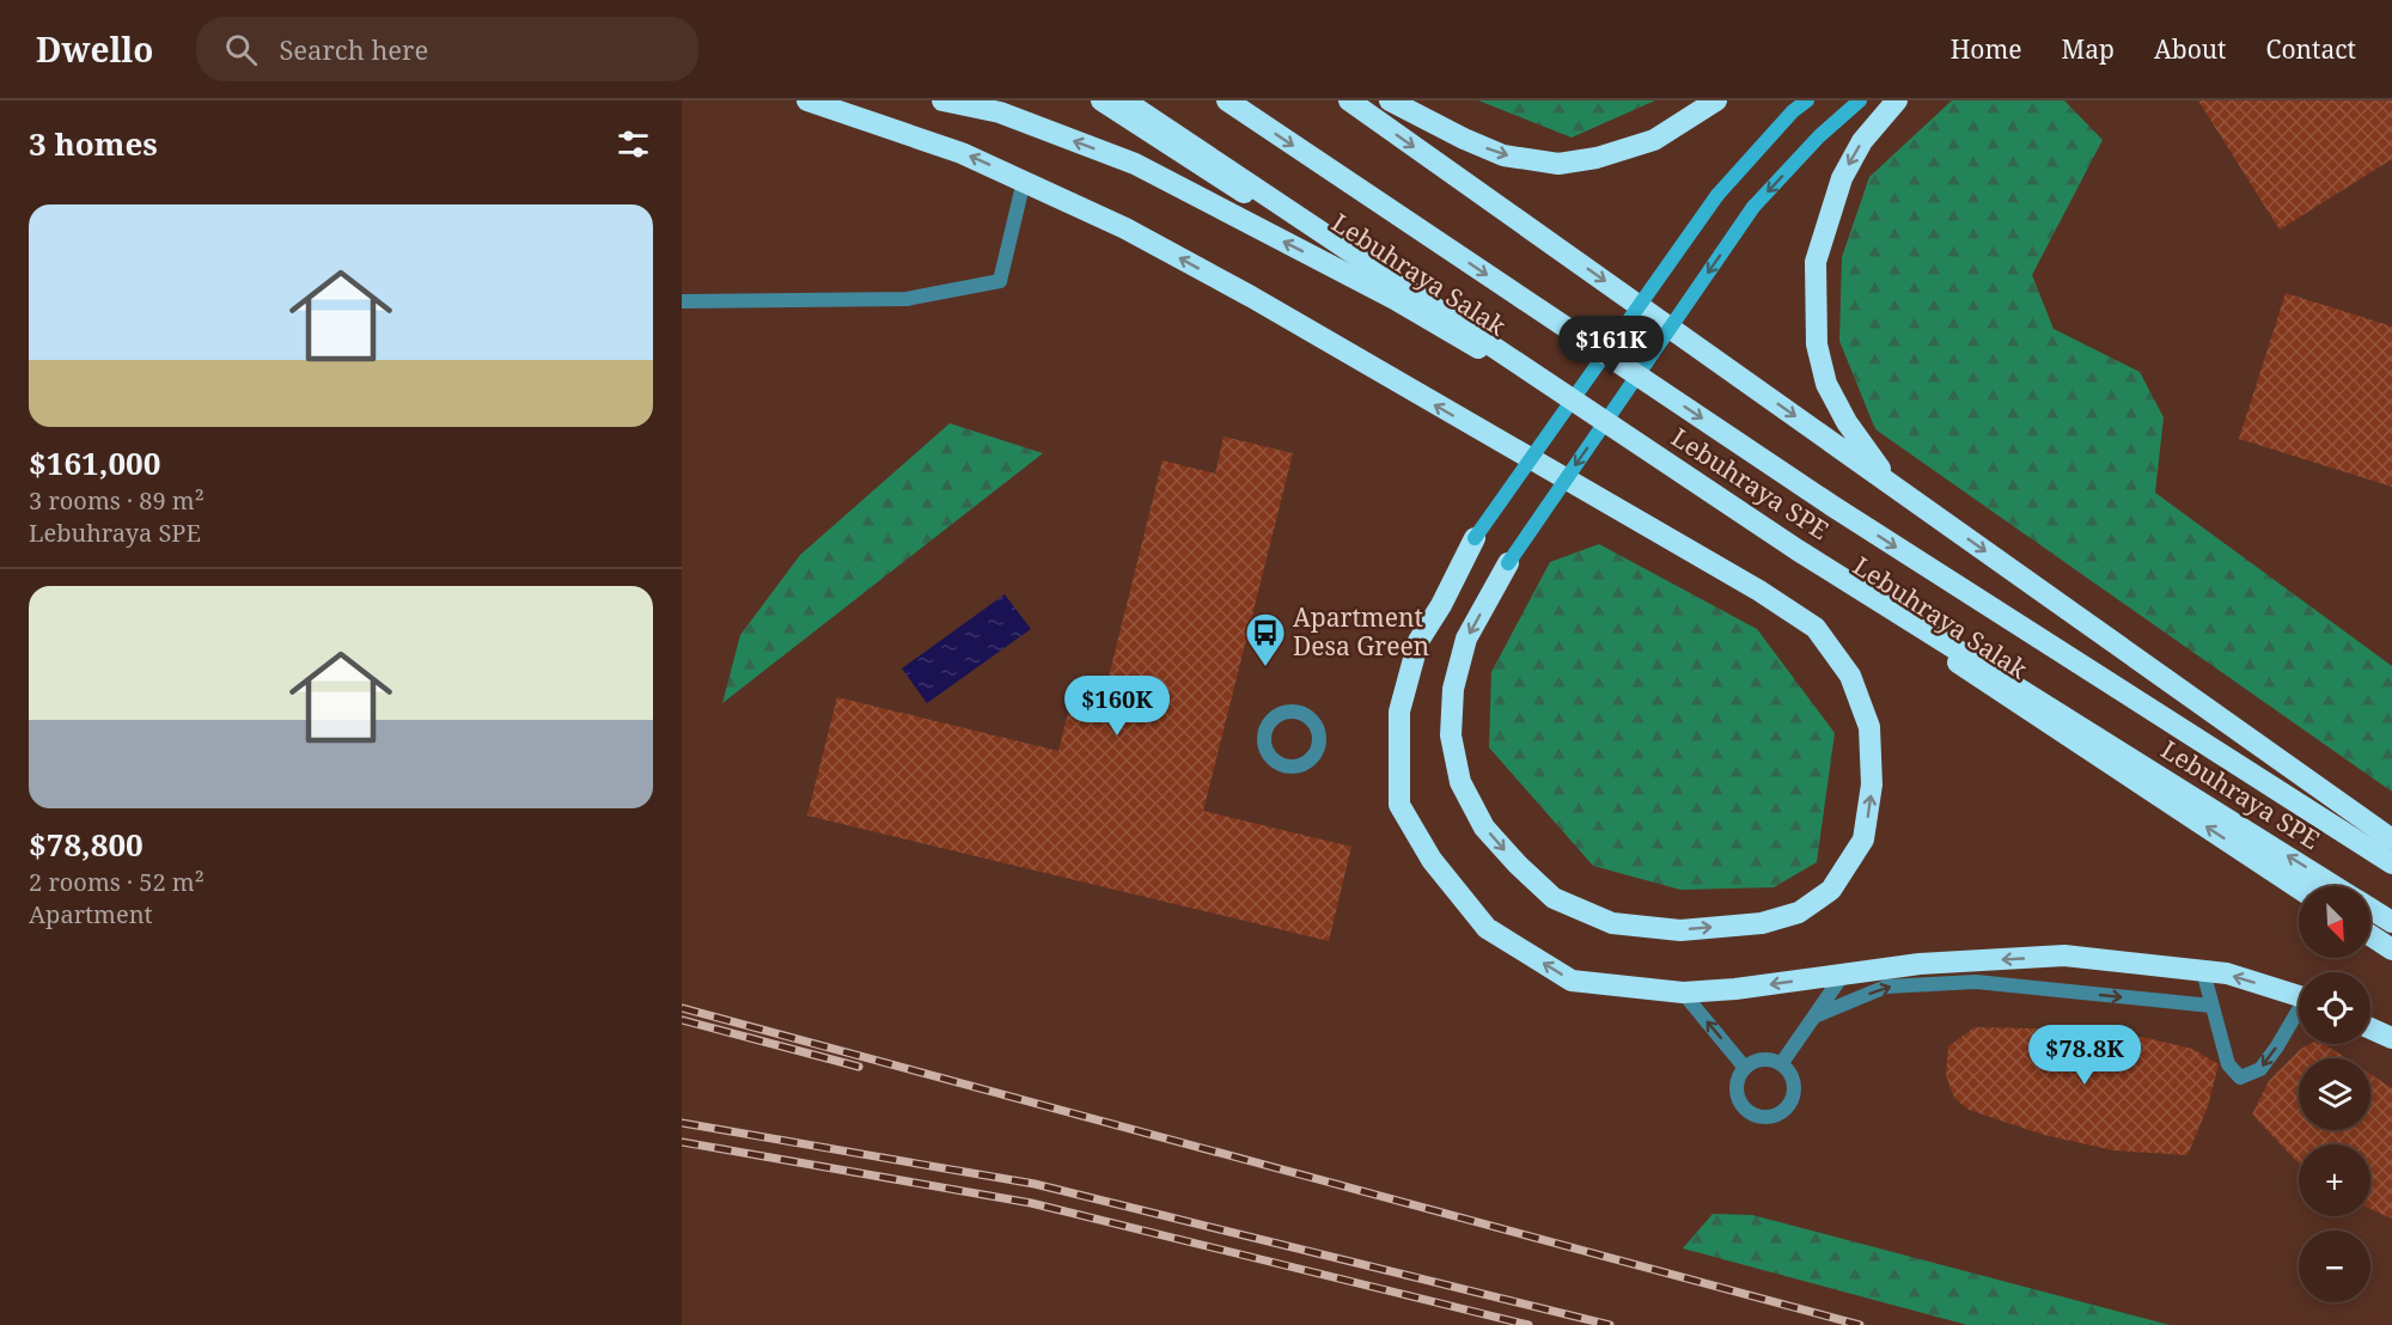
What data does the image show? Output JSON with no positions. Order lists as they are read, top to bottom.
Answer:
{
  "streets": {
    "highway": ["Lebuhraya Salak", "Lebuhraya SPE"]
  },
  "places": {
    "bus stop": ["Apartment Desa Green"]
  },
  "north": "bottom right",
  "page": {
    "header": "Dwello",
    "search": "Search here",
    "nav": [
      "Home",
      "Map",
      "About",
      "Contact"
    ],
    "heading": "3 homes",
    "list": [
      {
        "name": "$161,000",
        "note": "3 rooms · 89 m² · Lebuhraya SPE"
      },
      {
        "name": "$78,800",
        "note": "2 rooms · 52 m² · Apartment"
      }
    ],
    "price": ["$161K", "$160K", "$78.8K"],
    "map_buttons": ["+", "−"]
  }
}
